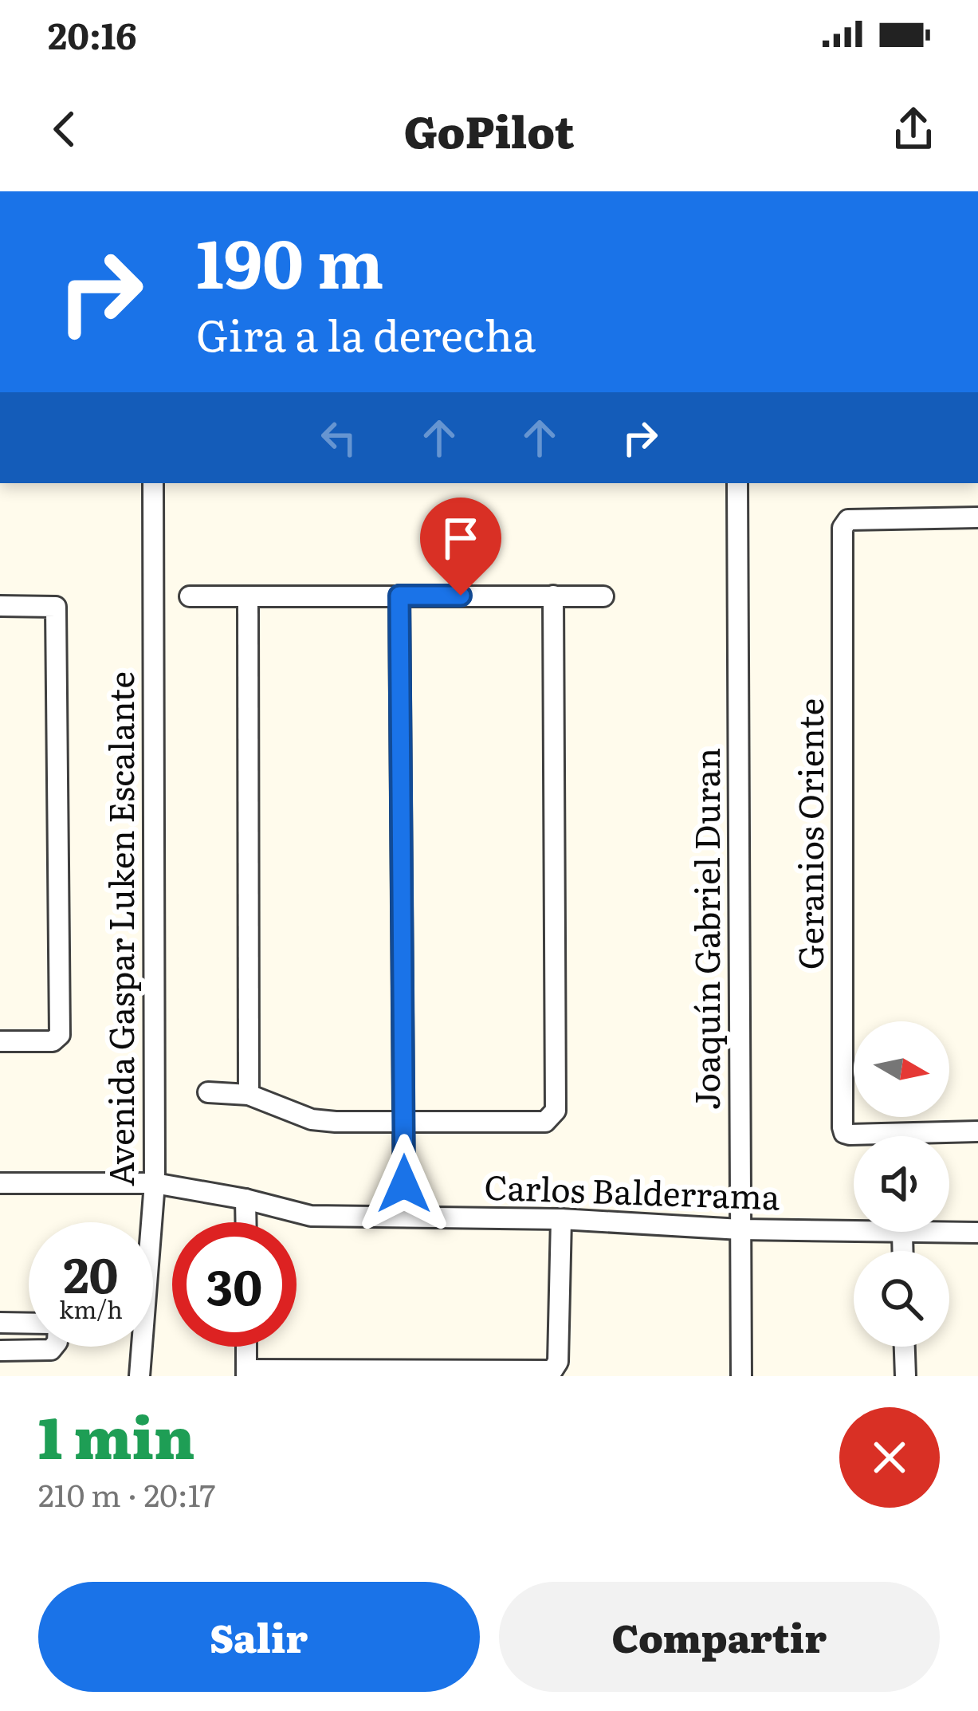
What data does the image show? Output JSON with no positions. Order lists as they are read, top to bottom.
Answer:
{
  "streets": {
    "street": [
      "Geranios Oriente",
      "Avenida Gaspar Luken Escalante",
      "Joaquín Gabriel Duran",
      "Carlos Balderrama"
    ]
  },
  "crossings": [
    ["Avenida Gaspar Luken Escalante", "Carlos Balderrama"],
    ["Joaquín Gabriel Duran", "Carlos Balderrama"]
  ],
  "north": "right",
  "page": {
    "status": "20:16",
    "header": "GoPilot",
    "turn": ["190 m", "Gira a la derecha"],
    "speed": "20 km/h",
    "limit": "30",
    "heading": ["1 min", "210 m · 20:17"],
    "buttons": ["Salir", "Compartir"]
  }
}
